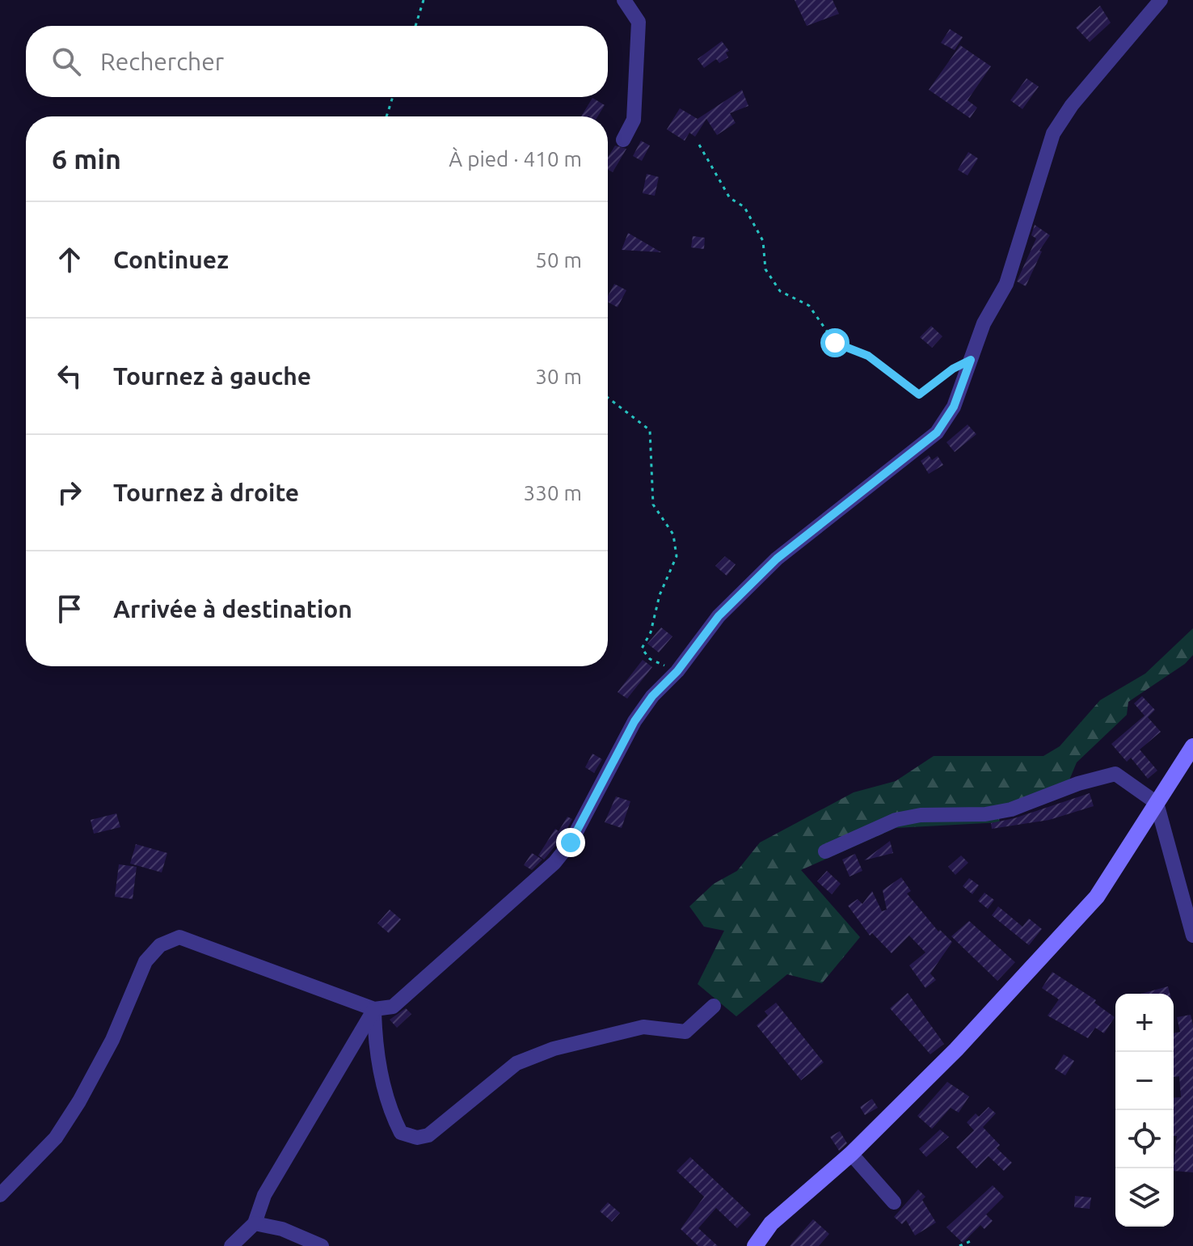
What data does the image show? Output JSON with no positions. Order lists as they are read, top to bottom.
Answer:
{
  "page": {
    "search": "Rechercher",
    "heading": ["6 min", "À pied · 410 m"],
    "list": [
      ["Continuez", "50 m"],
      ["Tournez à gauche", "30 m"],
      ["Tournez à droite", "330 m"],
      "Arrivée à destination"
    ],
    "map_buttons": ["+", "−"]
  }
}
